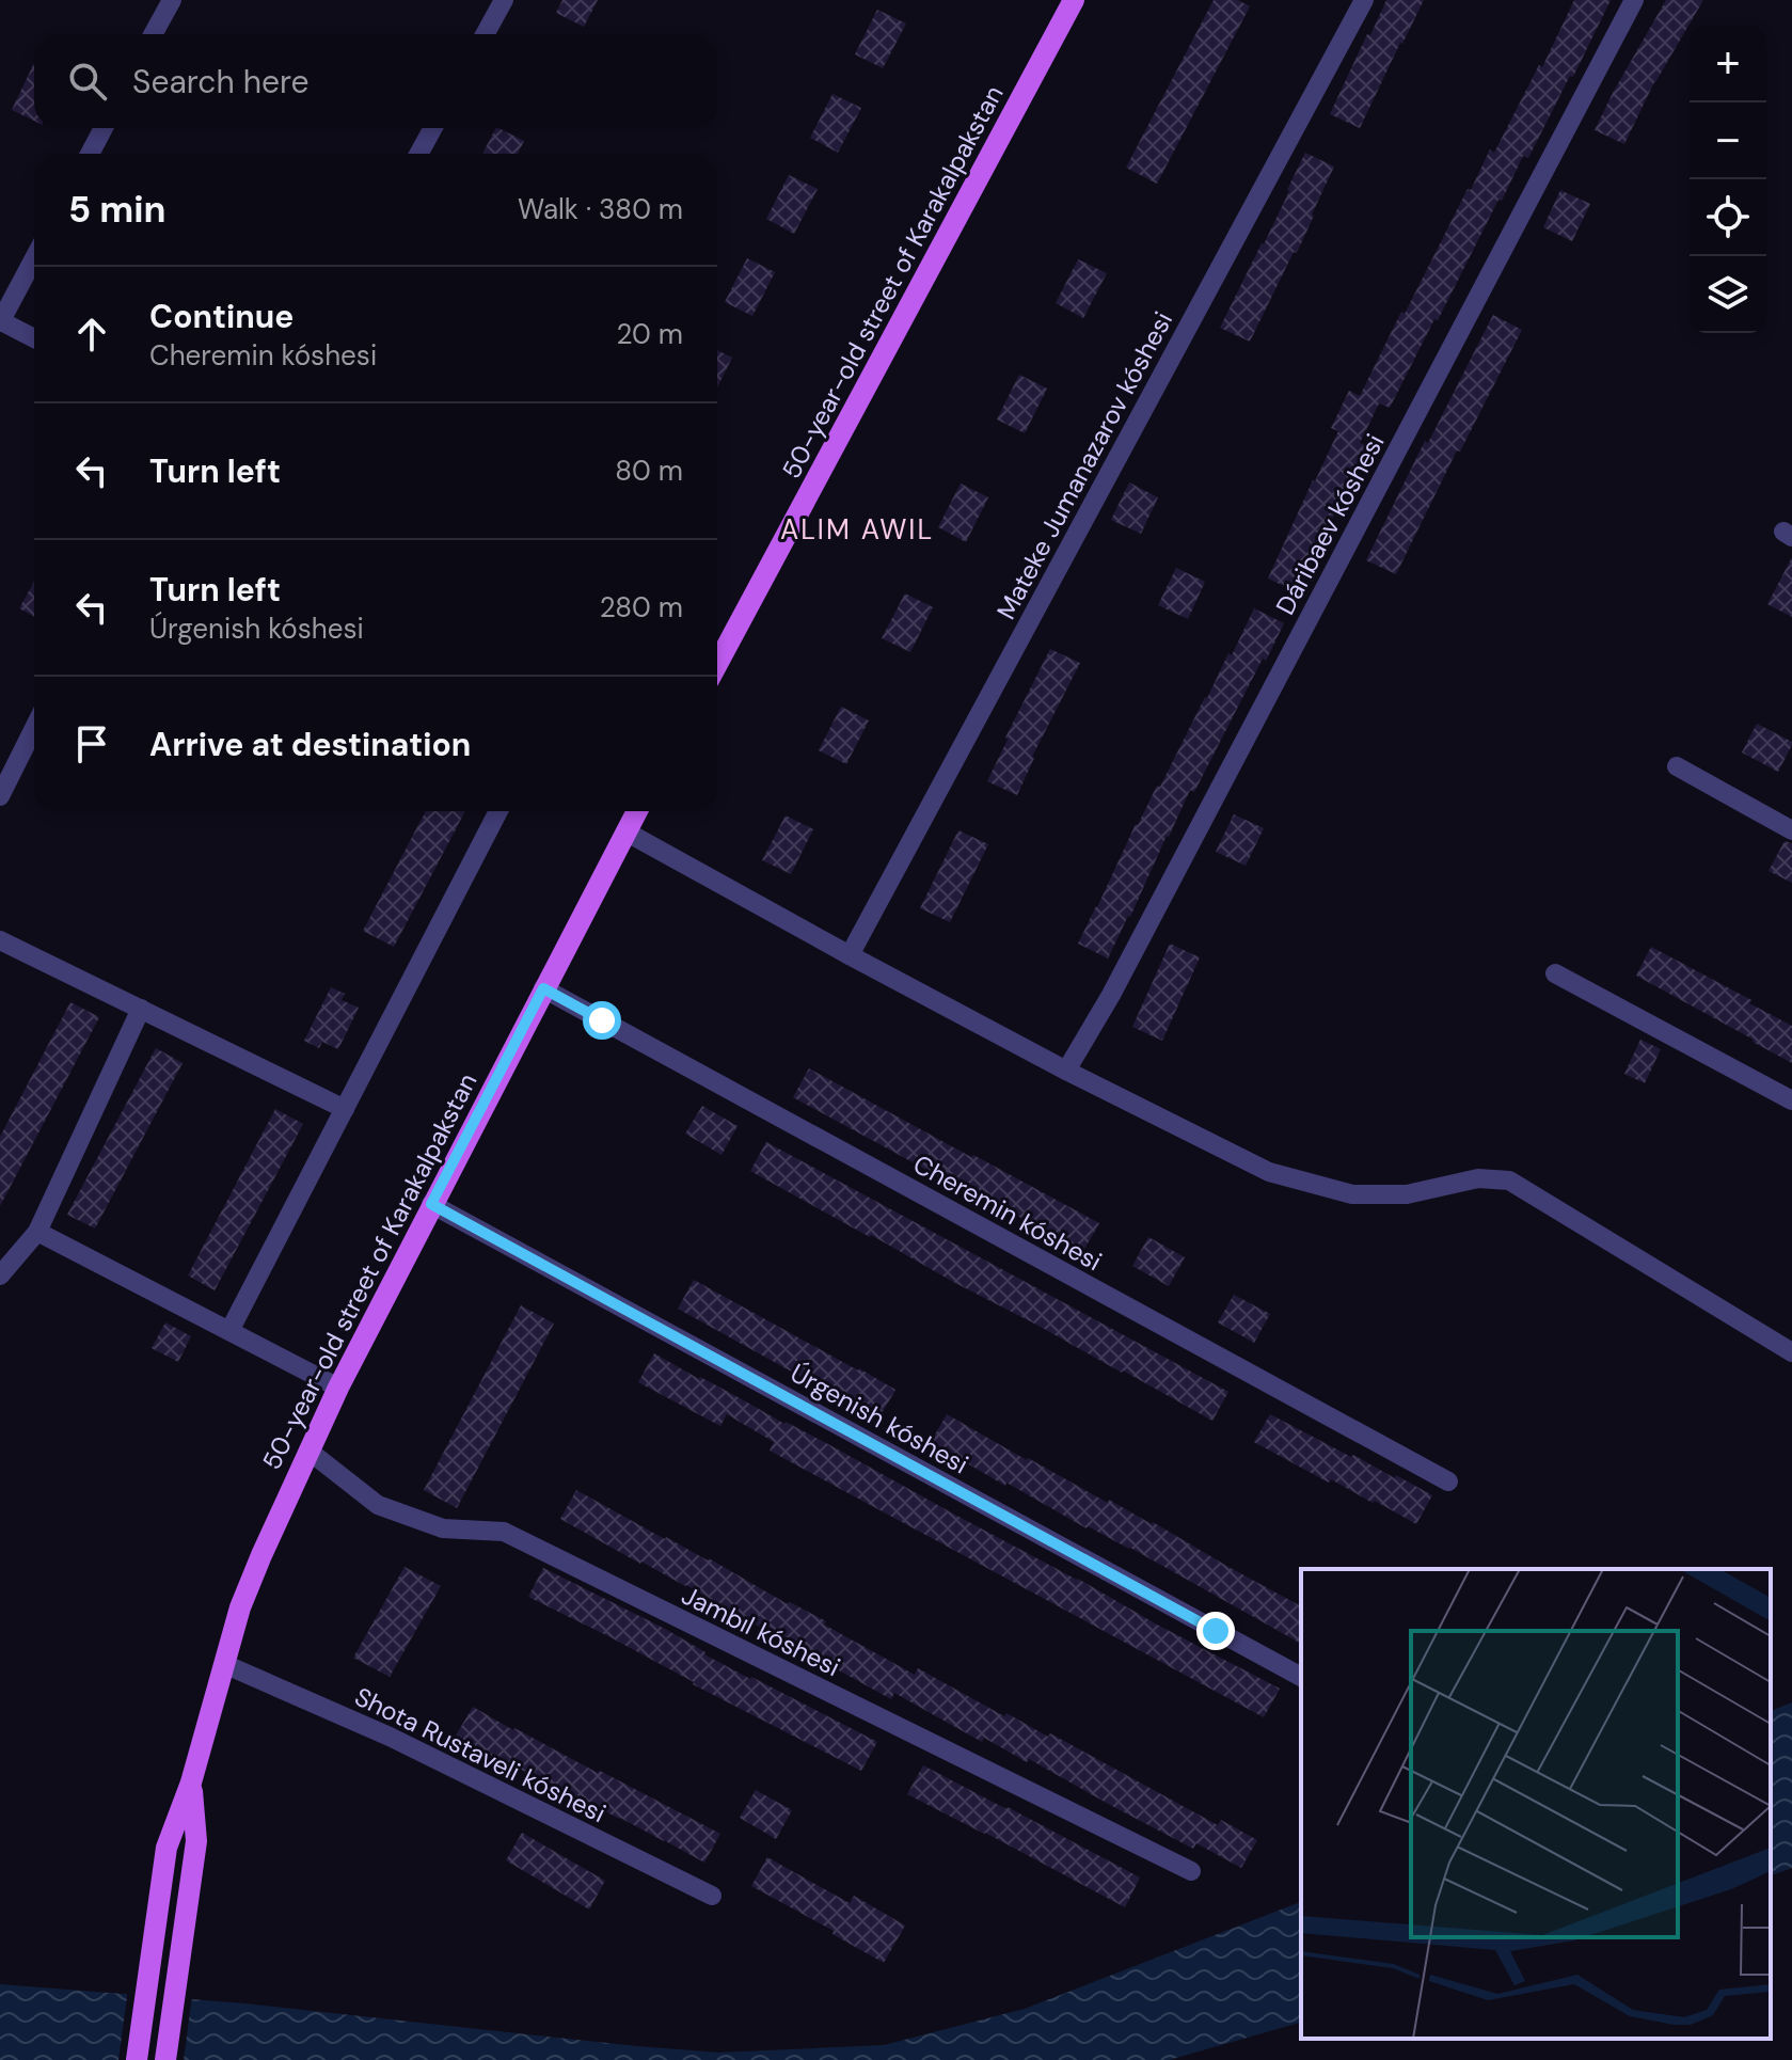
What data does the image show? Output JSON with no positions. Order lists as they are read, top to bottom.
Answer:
{
  "streets": {
    "main road": ["50-year-old street of Karakalpakstan"],
    "street": [
      "Mateke Jumanazarov kóshesi",
      "Dáribaev kóshesi",
      "Cheremin kóshesi",
      "Úrgenish kóshesi",
      "Jambıl kóshesi",
      "Shota Rustaveli kóshesi"
    ]
  },
  "crossings": [
    ["50-year-old street of Karakalpakstan", "Cheremin kóshesi"],
    ["50-year-old street of Karakalpakstan", "Úrgenish kóshesi"],
    ["50-year-old street of Karakalpakstan", "Jambıl kóshesi"],
    ["50-year-old street of Karakalpakstan", "Shota Rustaveli kóshesi"]
  ],
  "districts": ["ALIM AWIL"],
  "page": {
    "map_buttons": ["+", "−"],
    "search": "Search here",
    "heading": ["5 min", "Walk · 380 m"],
    "list": [
      ["Continue", "Cheremin kóshesi", "20 m"],
      ["Turn left", "80 m"],
      ["Turn left", "Úrgenish kóshesi", "280 m"],
      "Arrive at destination"
    ]
  }
}
